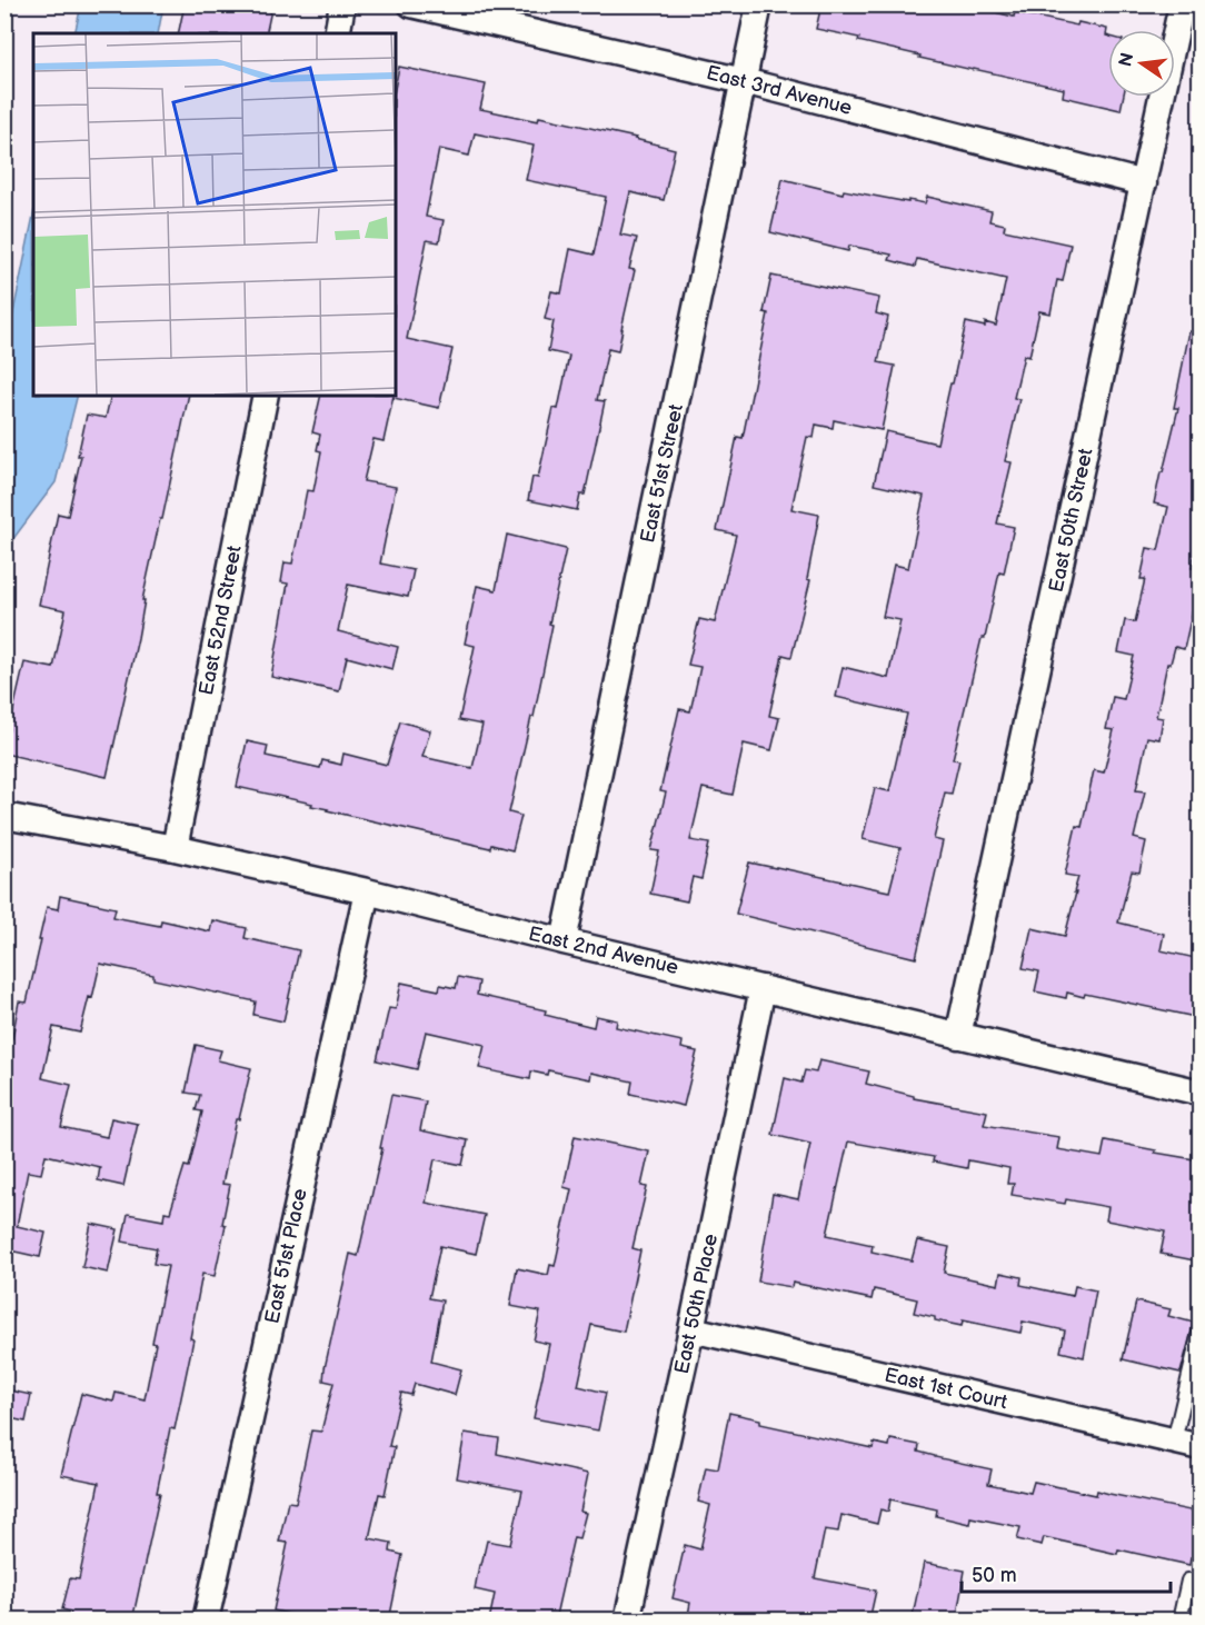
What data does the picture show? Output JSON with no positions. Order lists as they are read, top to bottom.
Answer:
{
  "streets": {
    "street": [
      "East 3rd Avenue",
      "East 51st Street",
      "East 50th Street",
      "East 52nd Street",
      "East 2nd Avenue",
      "East 51st Place",
      "East 50th Place",
      "East 1st Court"
    ]
  },
  "crossings": [
    ["East 3rd Avenue", "East 51st Street"],
    ["East 3rd Avenue", "East 50th Street"],
    ["East 51st Street", "East 2nd Avenue"],
    ["East 50th Street", "East 2nd Avenue"],
    ["East 52nd Street", "East 2nd Avenue"],
    ["East 2nd Avenue", "East 51st Place"],
    ["East 2nd Avenue", "East 50th Place"],
    ["East 50th Place", "East 1st Court"]
  ],
  "scale_bar": "50 m",
  "north": "left"
}
